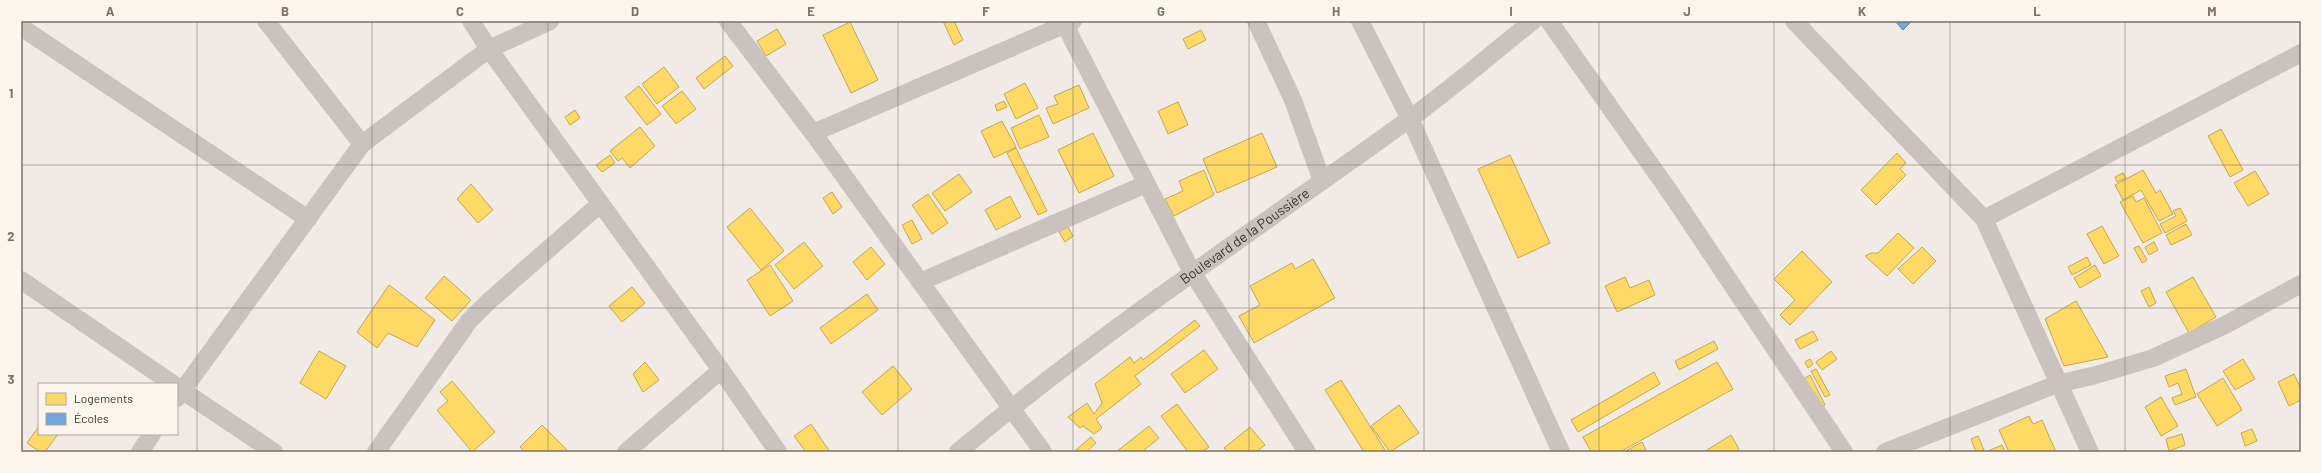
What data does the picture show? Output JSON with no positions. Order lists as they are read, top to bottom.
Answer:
{
  "streets": {
    "street": ["Boulevard de la Poussière"]
  },
  "legend": ["Logements", "Écoles"],
  "grid": {
    "columns": [
      "A",
      "B",
      "C",
      "D",
      "E",
      "F",
      "G",
      "H",
      "I",
      "J",
      "K",
      "L",
      "M"
    ],
    "rows": ["1", "2", "3"]
  }
}
